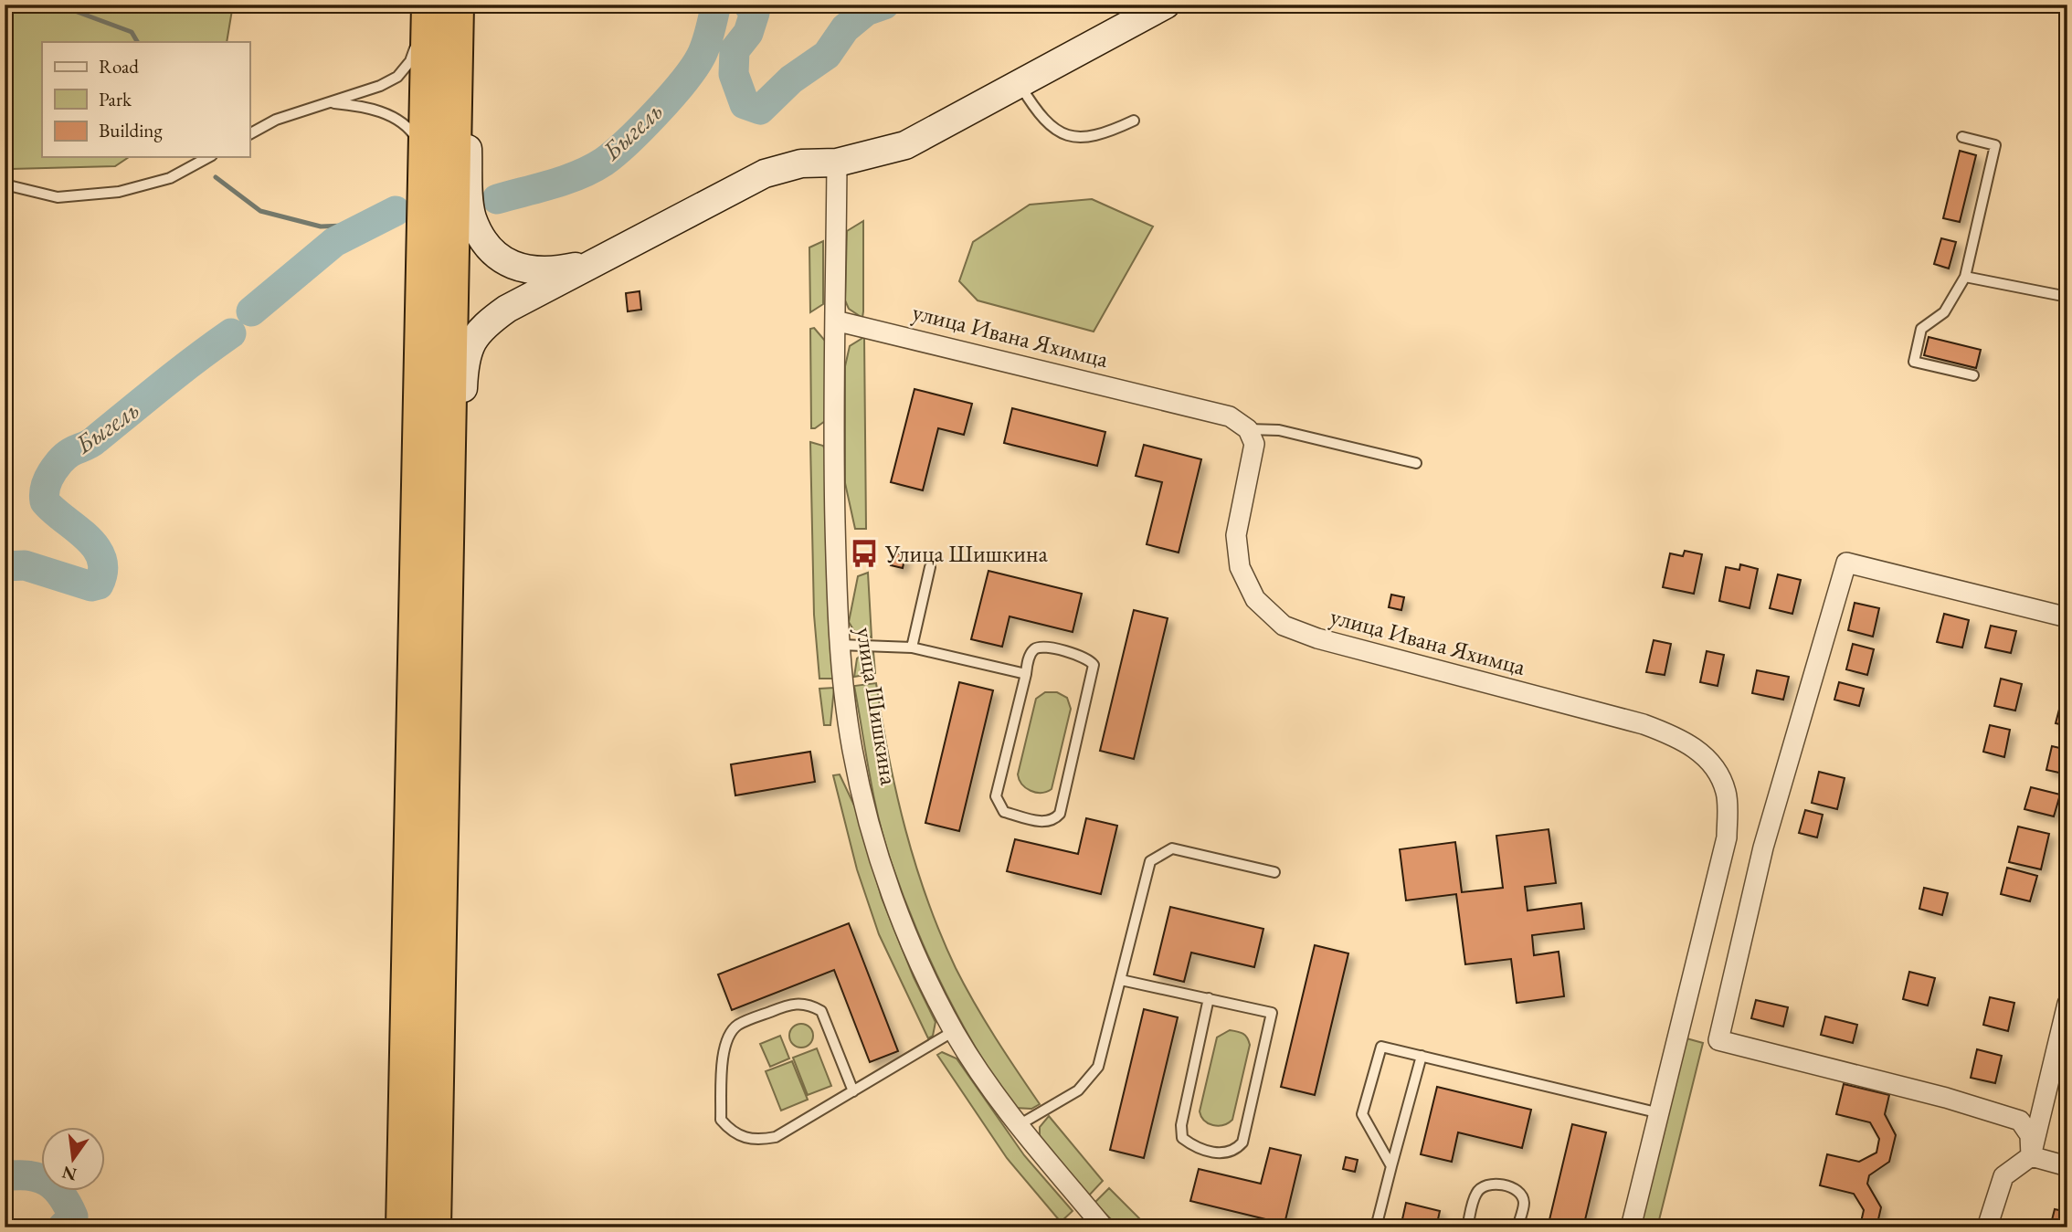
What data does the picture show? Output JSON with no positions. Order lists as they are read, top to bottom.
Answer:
{
  "streets": {
    "street": ["улица Ивана Яхимца", "улица Шишкина"]
  },
  "crossings": [
    ["улица Ивана Яхимца", "улица Шишкина"]
  ],
  "water": ["Быгель"],
  "places": {
    "bus stop": ["Улица Шишкина"]
  },
  "legend": ["Road", "Park", "Building"],
  "north": "bottom"
}
